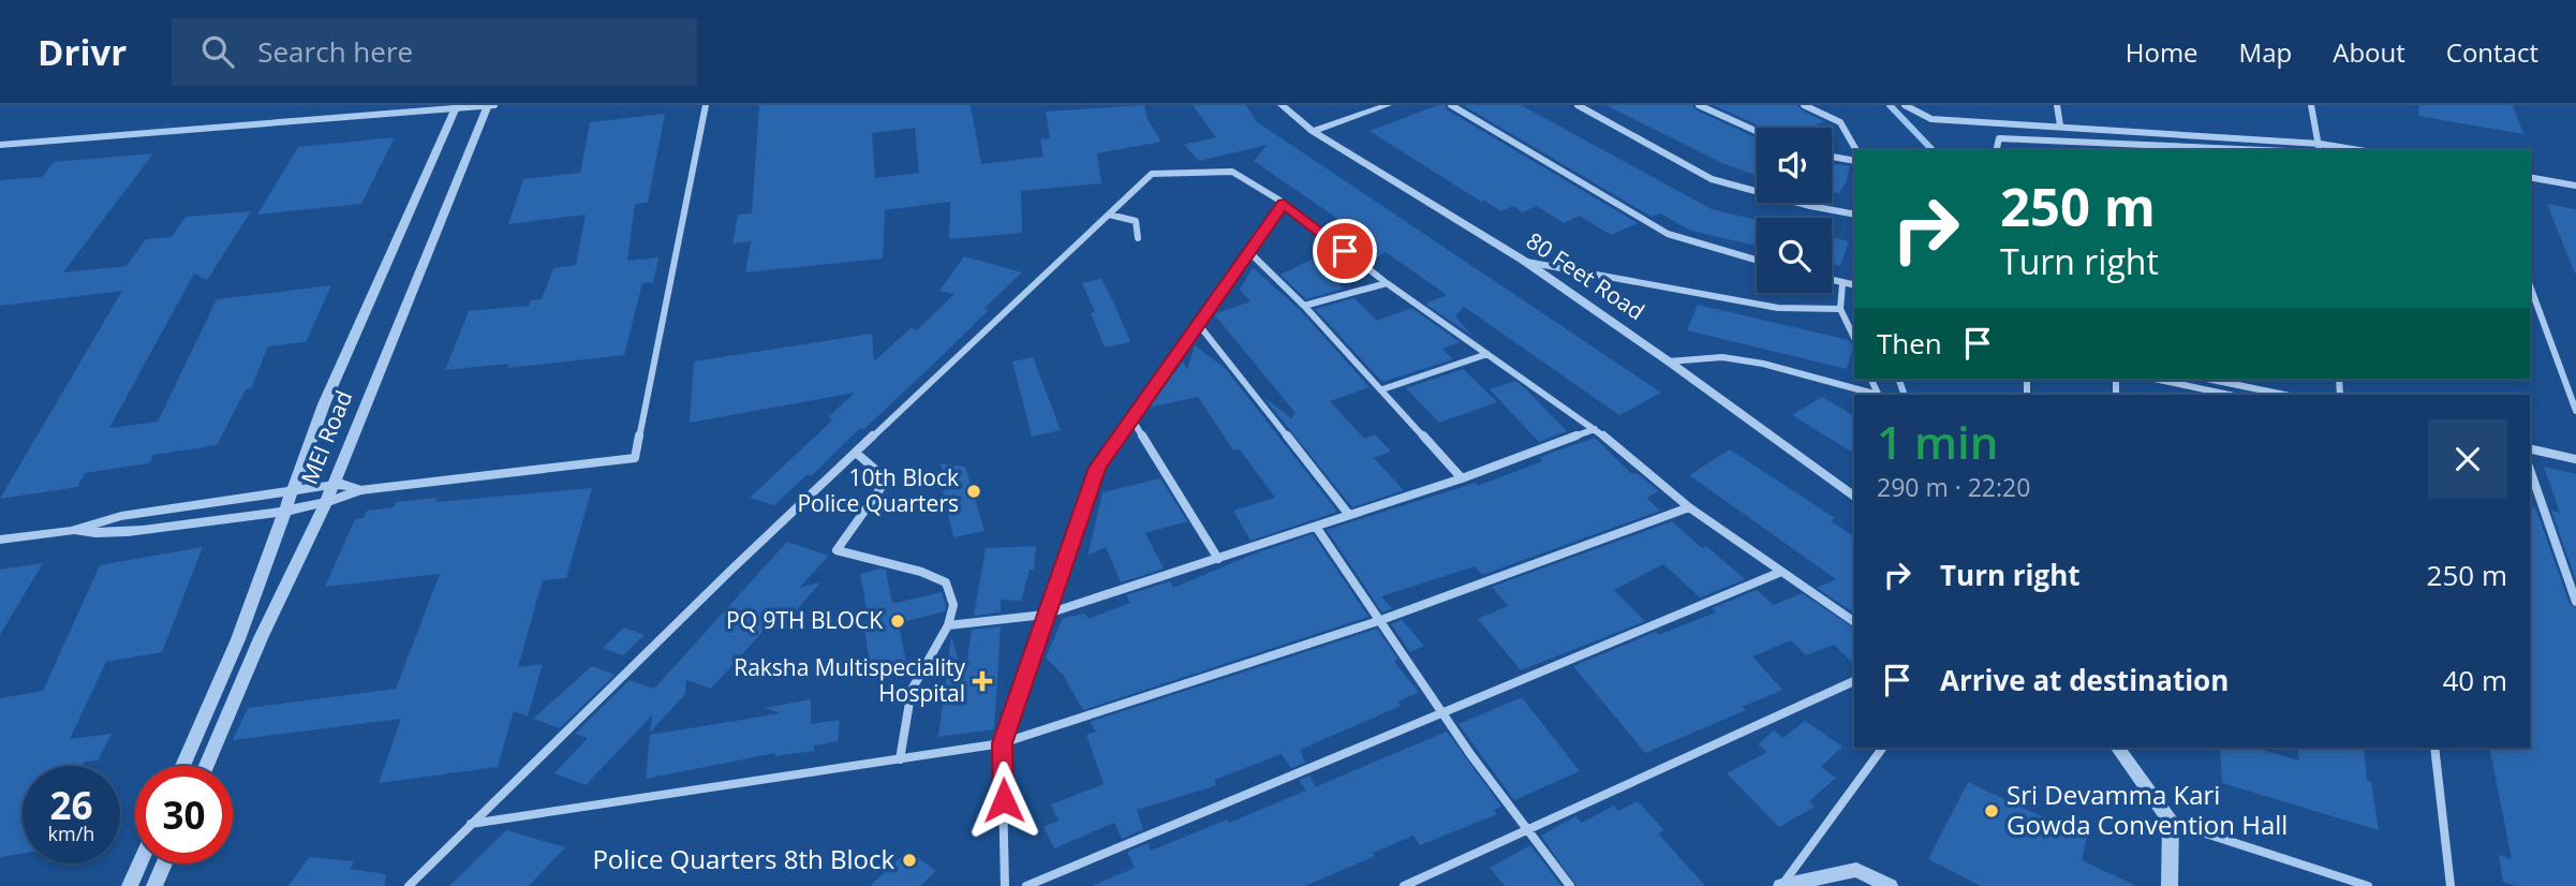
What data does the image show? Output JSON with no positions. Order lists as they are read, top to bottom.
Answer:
{
  "streets": {
    "street": ["80 Feet Road", "MEI Road"]
  },
  "places": {
    "other": [
      "10th Block Police Quarters",
      "PQ 9TH BLOCK",
      "Sri Devamma Kari Gowda Convention Hall",
      "Police Quarters 8th Block"
    ],
    "health": ["Raksha Multispeciality Hospital"]
  },
  "page": {
    "header": "Drivr",
    "search": "Search here",
    "nav": [
      "Home",
      "Map",
      "About",
      "Contact"
    ],
    "turn": ["250 m", "Turn right"],
    "then": "Then",
    "heading": ["1 min", "290 m · 22:20"],
    "list": [
      {
        "name": "Turn right",
        "value": "250 m"
      },
      {
        "name": "Arrive at destination",
        "value": "40 m"
      }
    ],
    "speed": "26 km/h",
    "limit": "30"
  }
}
